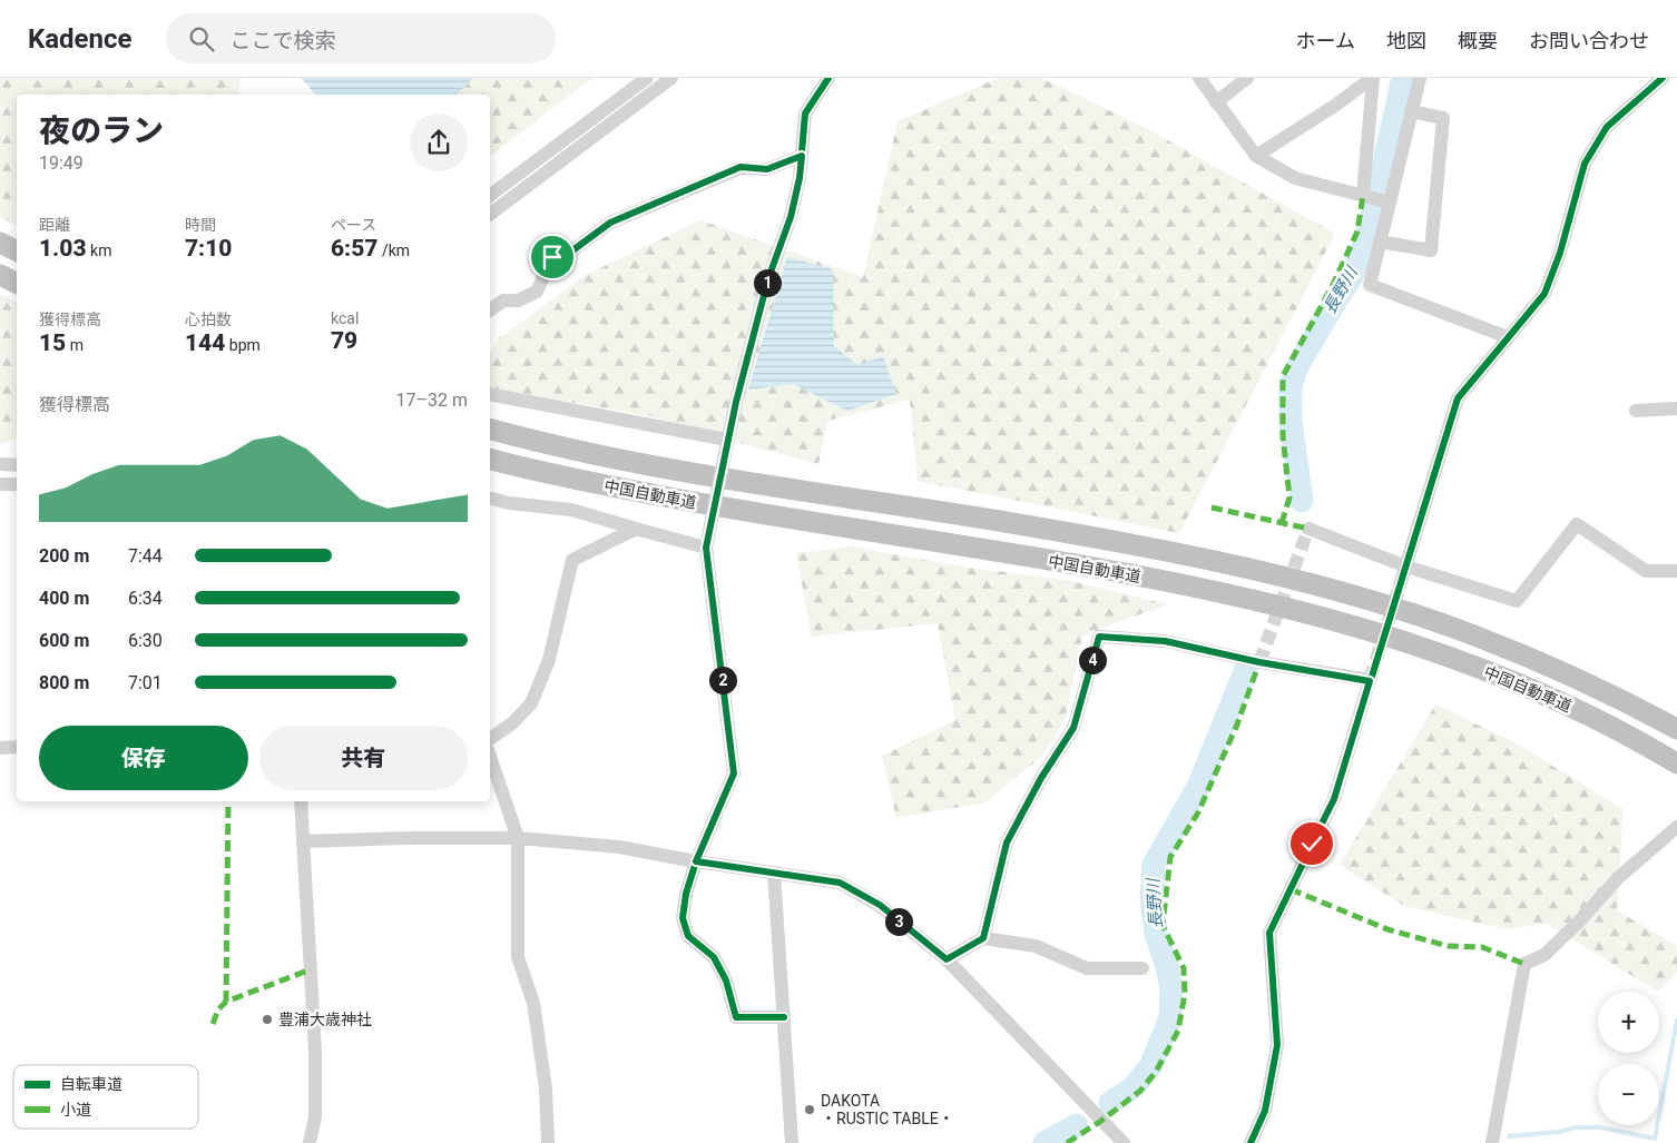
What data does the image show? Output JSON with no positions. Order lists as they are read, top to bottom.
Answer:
{
  "streets": {
    "highway": ["中国自動車道"]
  },
  "water": ["長野川"],
  "places": ["豊浦大歳神社", "DAKOTA ・RUSTIC TABLE・"],
  "legend": ["自転車道", "小道"],
  "page": {
    "header": "Kadence",
    "search": "ここで検索",
    "nav": [
      "ホーム",
      "地図",
      "概要",
      "お問い合わせ"
    ],
    "heading": ["夜のラン", "19:49"],
    "stats": [
      ["距離", "1.03 km"],
      ["時間", "7:10"],
      ["ペース", "6:57 /km"],
      ["獲得標高", "15 m"],
      ["心拍数", "144 bpm"],
      ["kcal", "79"]
    ],
    "pins": [
      "1",
      "4",
      "2",
      "3"
    ],
    "chart": ["獲得標高", "17–32 m"],
    "list": [
      {
        "name": "200 m",
        "note": "7:44"
      },
      {
        "name": "400 m",
        "note": "6:34"
      },
      {
        "name": "600 m",
        "note": "6:30"
      },
      {
        "name": "800 m",
        "note": "7:01"
      }
    ],
    "buttons": ["保存", "共有"],
    "map_buttons": ["+", "−"]
  }
}
